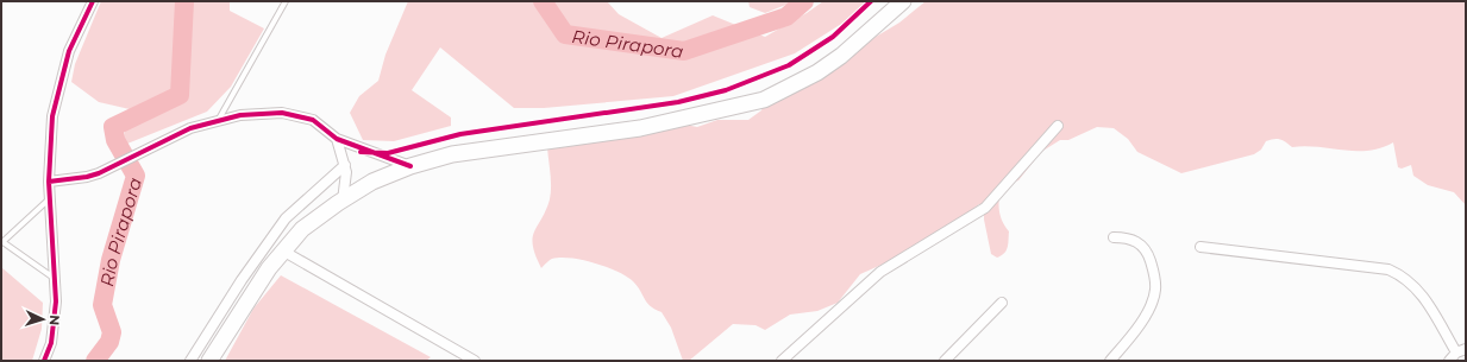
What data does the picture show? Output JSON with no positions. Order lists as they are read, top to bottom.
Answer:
{
  "water": ["Rio Pirapora"],
  "north": "right"
}
